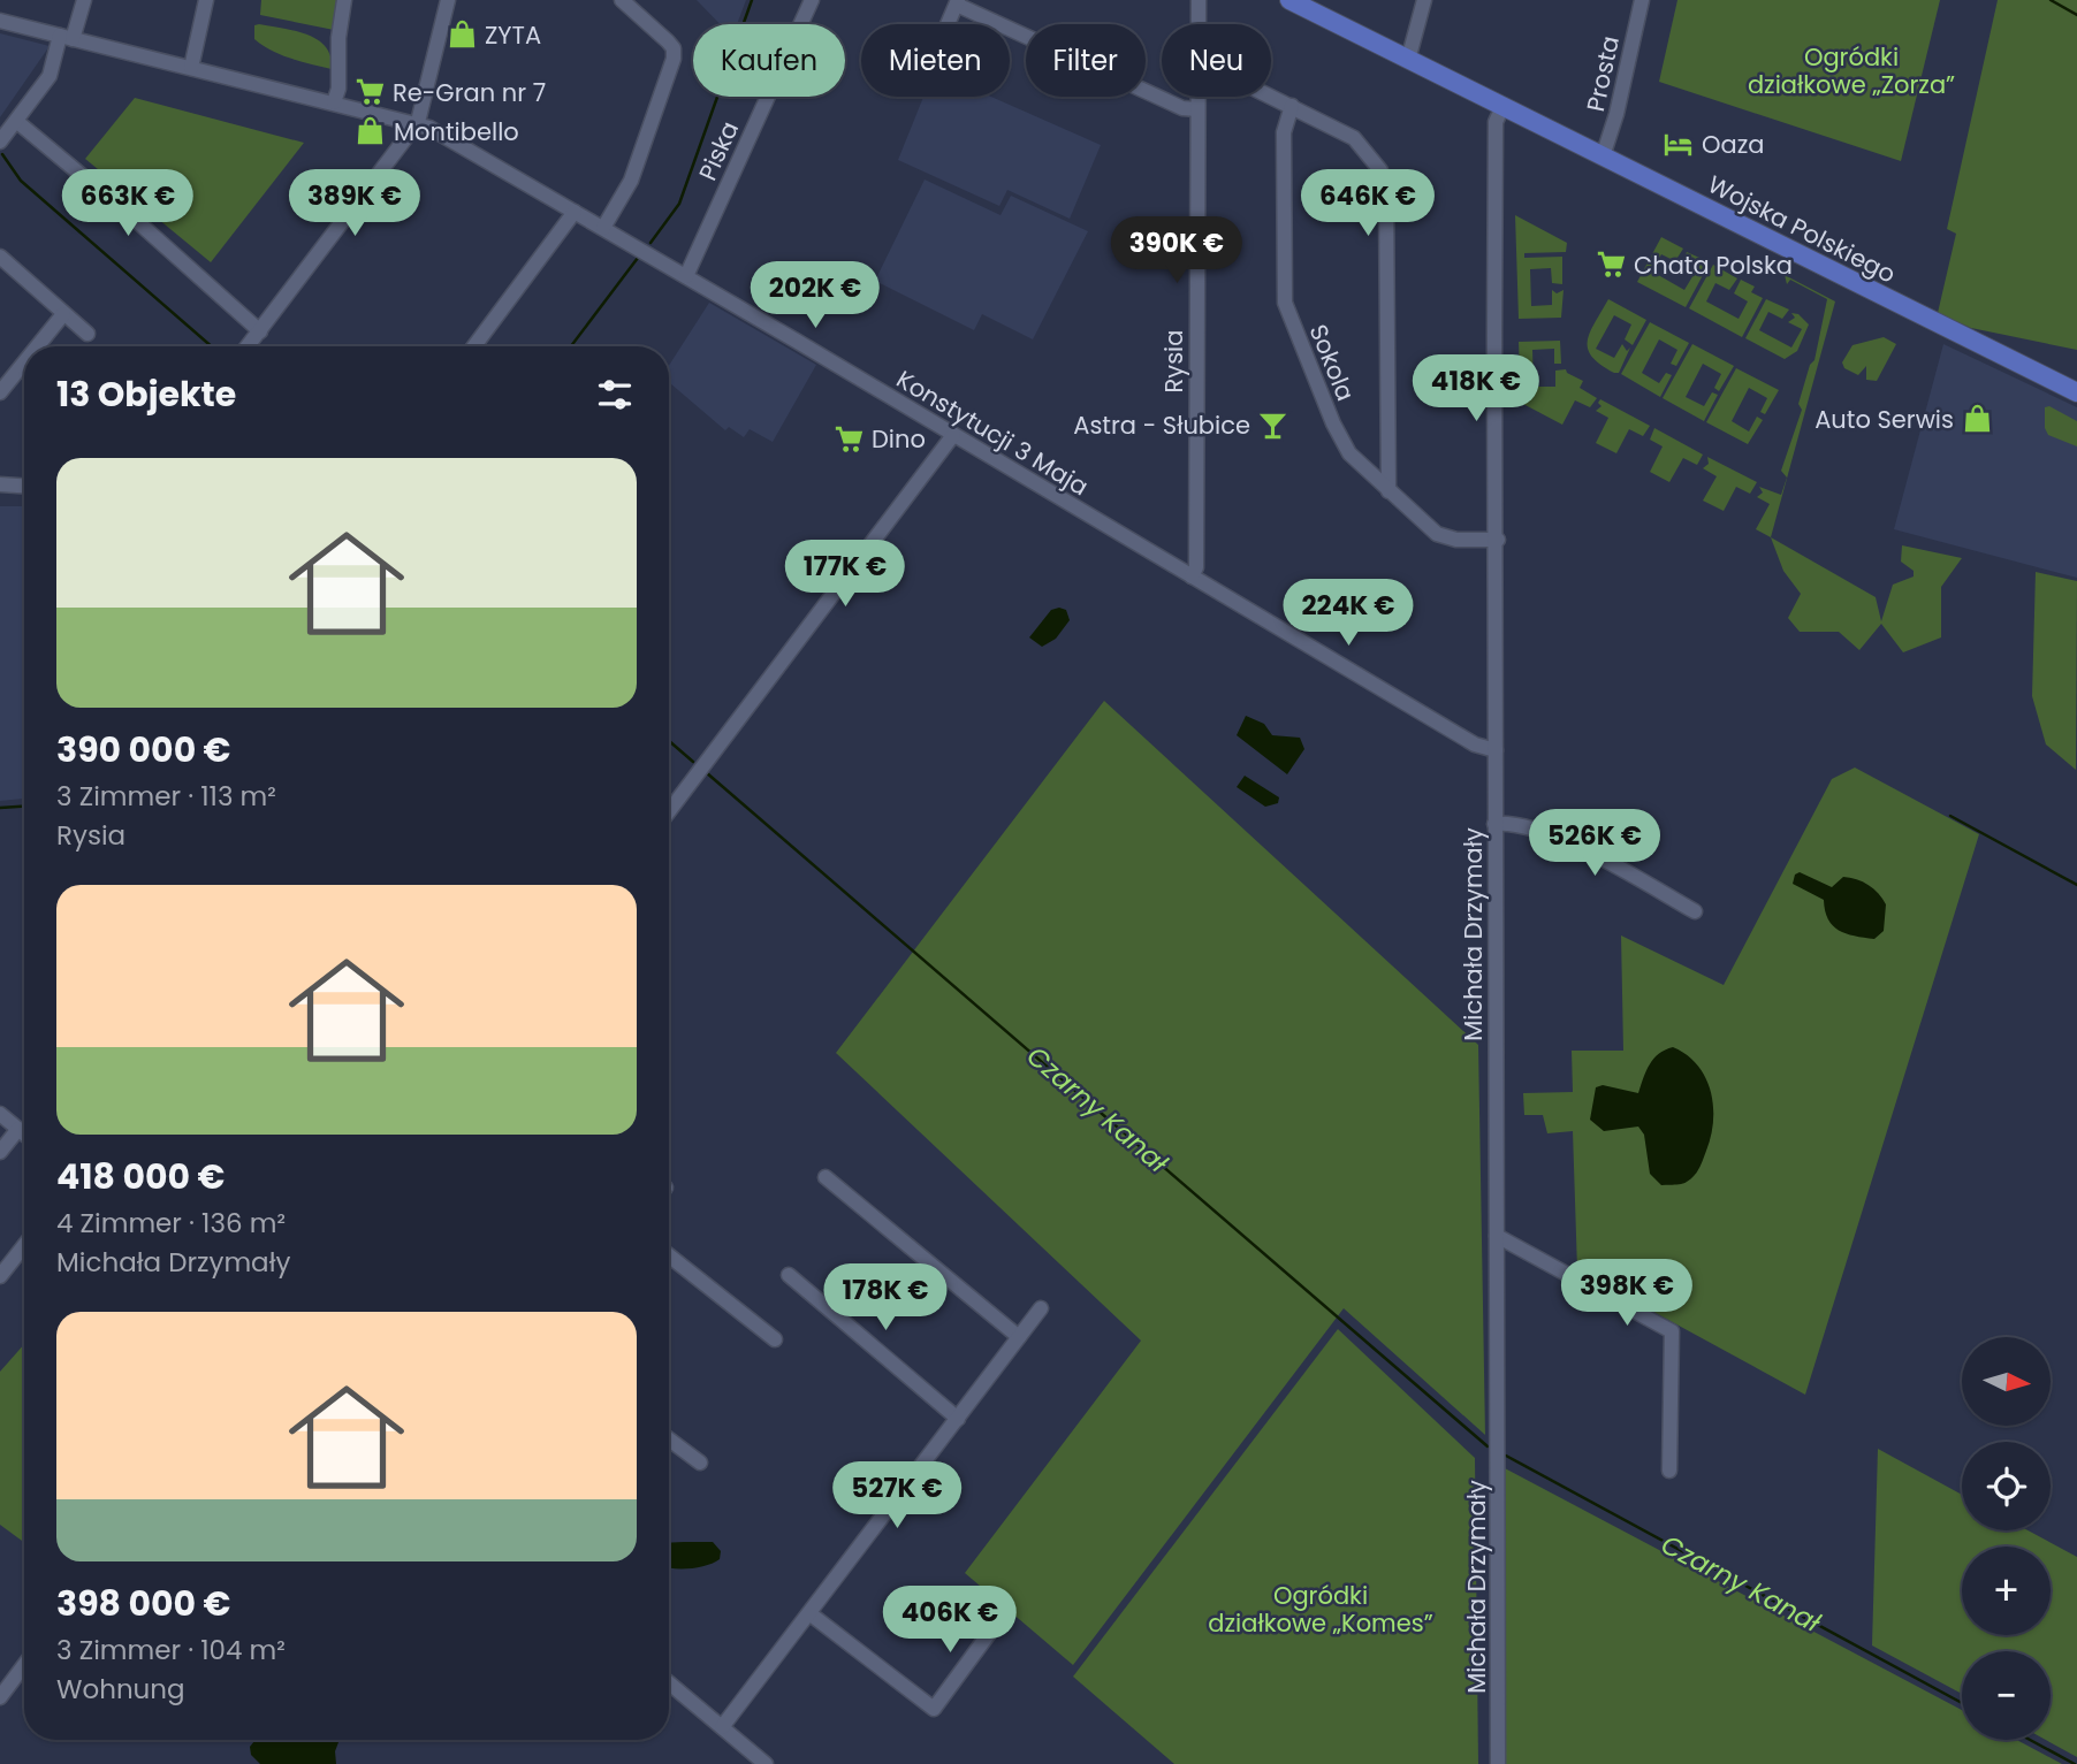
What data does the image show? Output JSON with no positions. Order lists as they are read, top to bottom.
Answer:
{
  "streets": {
    "main road": ["Wojska Polskiego"],
    "street": [
      "Prosta",
      "Piska",
      "Rysia",
      "Sokola",
      "Konstytucji 3 Maja",
      "Michała Drzymały"
    ]
  },
  "crossings": [
    ["Prosta", "Wojska Polskiego"],
    ["Piska", "Konstytucji 3 Maja"],
    ["Wojska Polskiego", "Michała Drzymały"],
    ["Rysia", "Konstytucji 3 Maja"],
    ["Sokola", "Michała Drzymały"],
    ["Konstytucji 3 Maja", "Michała Drzymały"]
  ],
  "water": ["Czarny Kanał"],
  "parks": ["Ogródki działkowe „Zorza”", "Ogródki działkowe „Komes”"],
  "places": {
    "shop": ["ZYTA", "Montibello", "Auto Serwis"],
    "supermarket": ["Re-Gran nr 7", "Chata Polska", "Dino"],
    "hotel": ["Oaza"],
    "bar": ["Astra - Słubice"]
  },
  "north": "right",
  "page": {
    "chip": [
      "Kaufen",
      "Mieten",
      "Filter",
      "Neu"
    ],
    "price": [
      "663K €",
      "389K €",
      "646K €",
      "390K €",
      "202K €",
      "418K €",
      "177K €",
      "224K €",
      "526K €",
      "398K €",
      "178K €",
      "527K €",
      "406K €"
    ],
    "heading": "13 Objekte",
    "list": [
      {
        "name": "390 000 €",
        "note": "3 Zimmer · 113 m² · Rysia"
      },
      {
        "name": "418 000 €",
        "note": "4 Zimmer · 136 m² · Michała Drzymały"
      },
      {
        "name": "398 000 €",
        "note": "3 Zimmer · 104 m² · Wohnung"
      }
    ],
    "map_buttons": ["+", "−"]
  }
}
